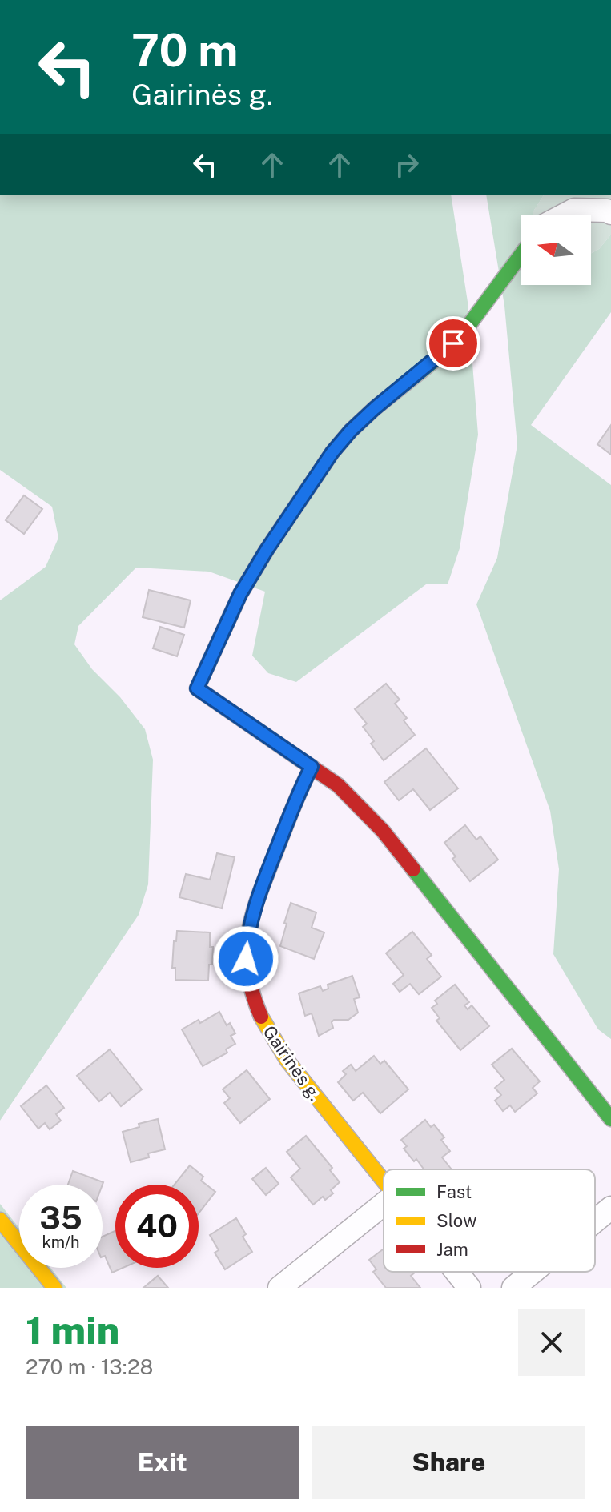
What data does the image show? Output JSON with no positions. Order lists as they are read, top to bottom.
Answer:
{
  "streets": {
    "street": ["Gairinės g."]
  },
  "legend": ["Fast", "Slow", "Jam"],
  "north": "left",
  "page": {
    "turn": ["70 m", "Gairinės g."],
    "speed": "35 km/h",
    "limit": "40",
    "heading": ["1 min", "270 m · 13:28"],
    "buttons": ["Exit", "Share"]
  }
}
